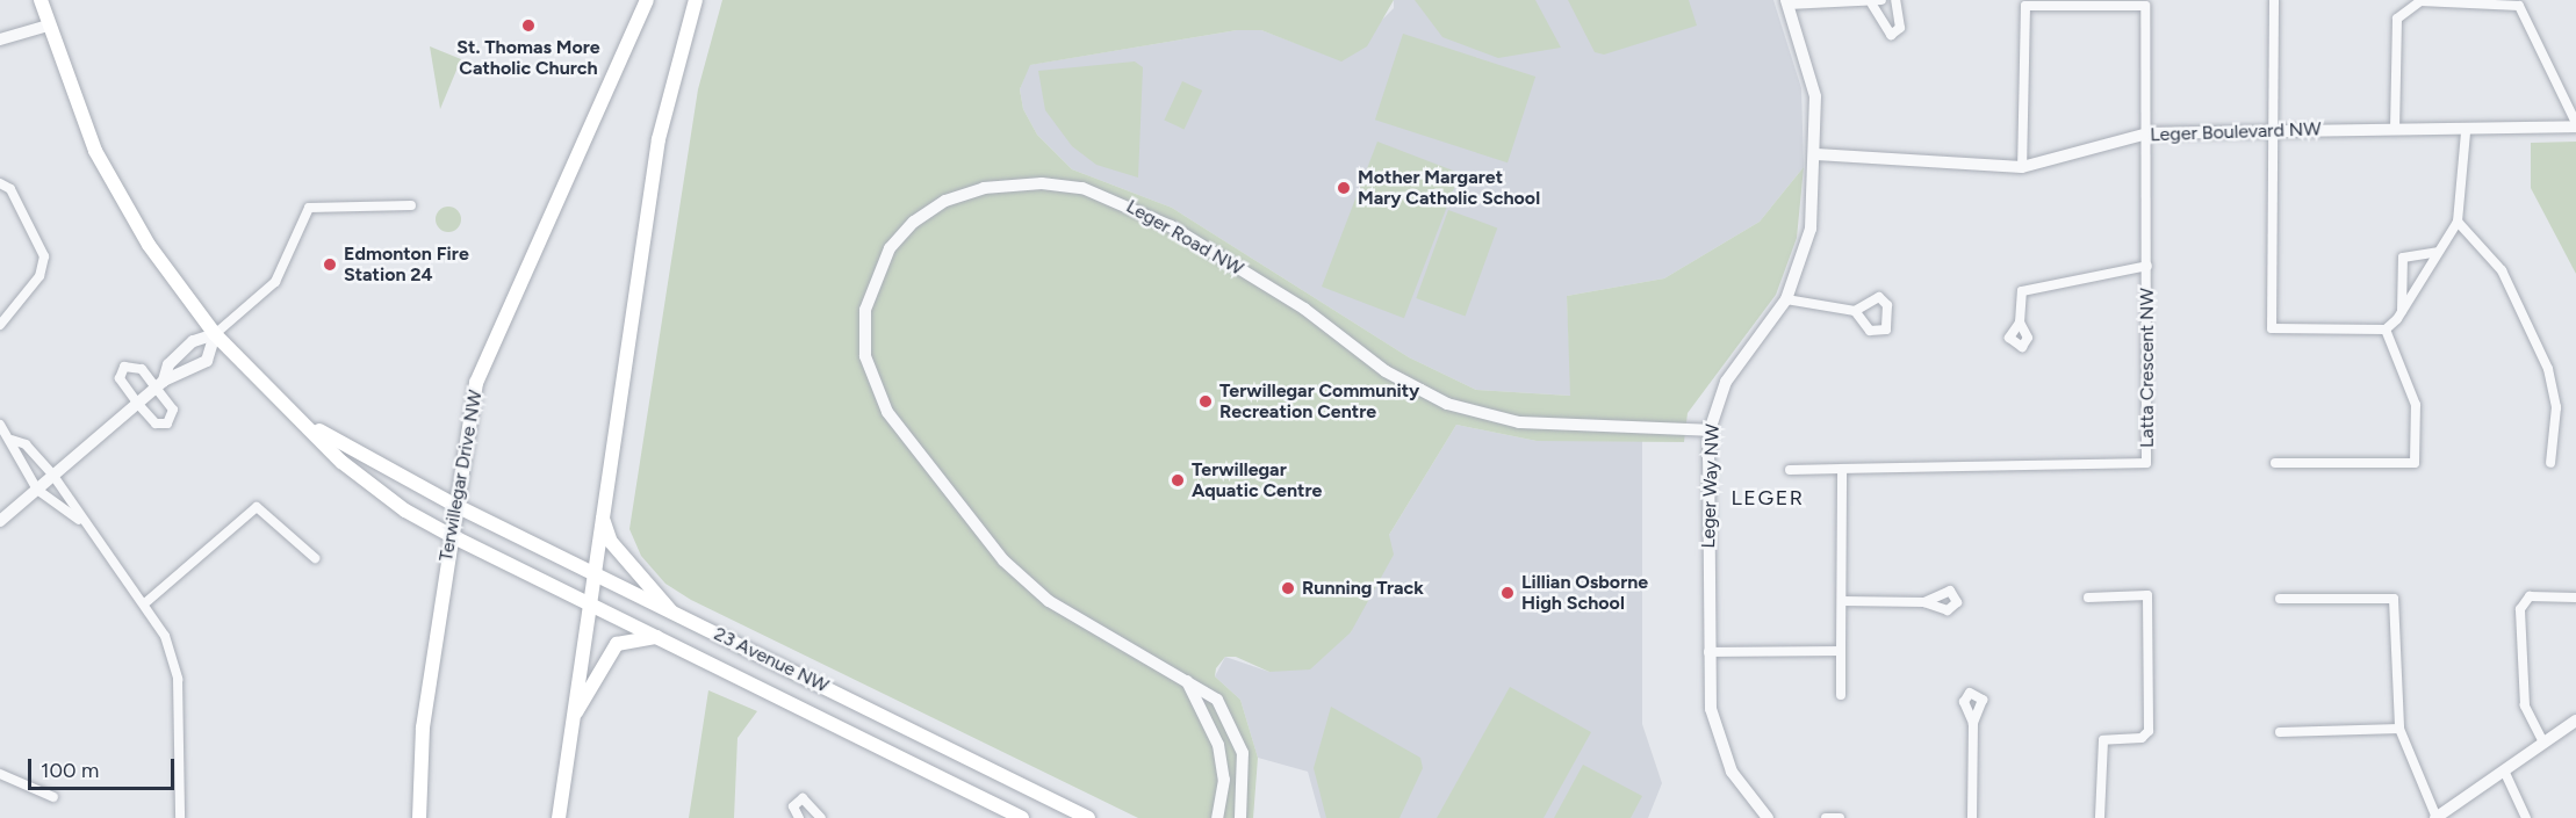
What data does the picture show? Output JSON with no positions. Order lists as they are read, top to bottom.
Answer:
{
  "streets": {
    "main road": ["Terwillegar Drive NW", "23 Avenue NW"],
    "street": [
      "Leger Boulevard NW",
      "Leger Road NW",
      "Latta Crescent NW",
      "Leger Way NW"
    ]
  },
  "crossings": [
    ["Leger Boulevard NW", "Latta Crescent NW"],
    ["Leger Boulevard NW", "Leger Way NW"],
    ["Leger Road NW", "Leger Way NW"],
    ["Terwillegar Drive NW", "23 Avenue NW"]
  ],
  "districts": ["LEGER"],
  "places": [
    "St. Thomas More Catholic Church",
    "Mother Margaret Mary Catholic School",
    "Edmonton Fire Station 24",
    "Terwillegar Community Recreation Centre",
    "Terwillegar Aquatic Centre",
    "Running Track",
    "Lillian Osborne High School"
  ],
  "scale_bar": "100 m"
}
